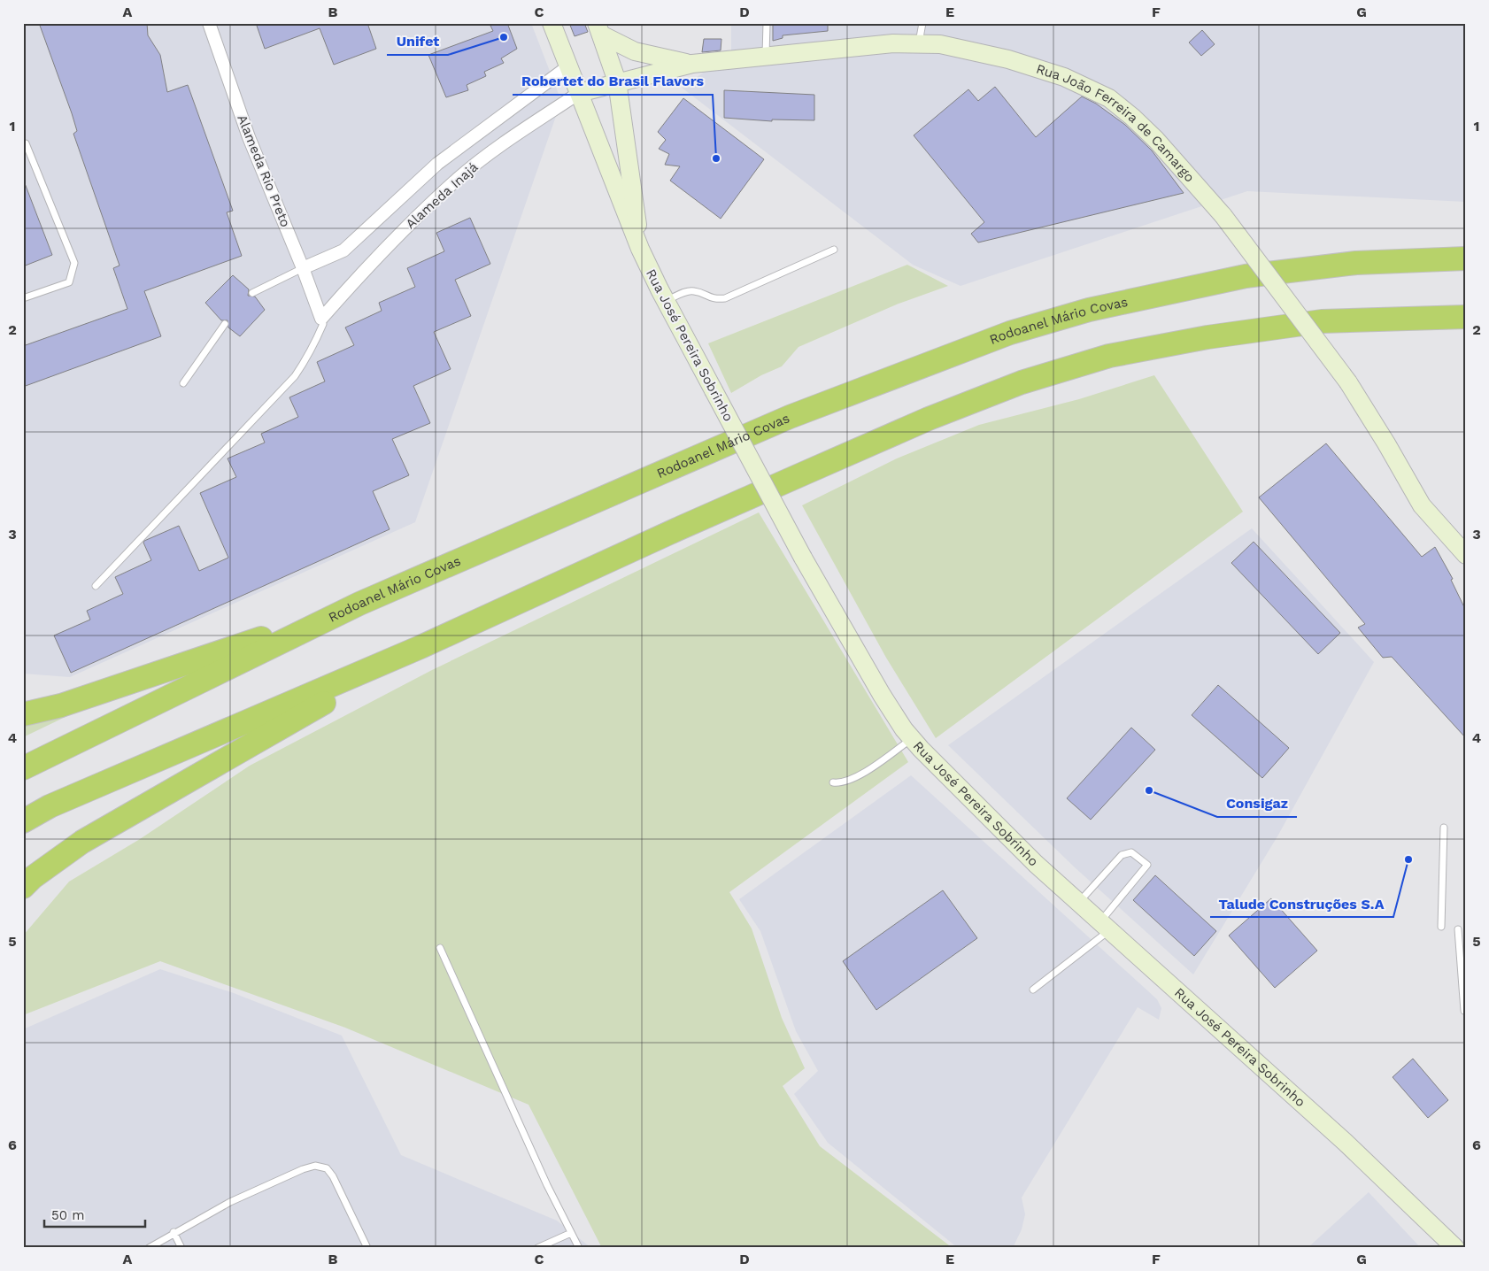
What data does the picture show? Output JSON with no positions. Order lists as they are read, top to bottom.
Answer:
{
  "streets": {
    "highway": ["Rodoanel Mário Covas"],
    "street": [
      "Rua João Ferreira de Camargo",
      "Alameda Rio Preto",
      "Alameda Inajá",
      "Rua José Pereira Sobrinho"
    ]
  },
  "crossings": [
    ["Rua João Ferreira de Camargo", "Alameda Inajá"],
    ["Rua João Ferreira de Camargo", "Rua José Pereira Sobrinho"],
    ["Alameda Rio Preto", "Alameda Inajá"],
    ["Alameda Inajá", "Rua José Pereira Sobrinho"]
  ],
  "places": [
    "Unifet",
    "Robertet do Brasil Flavors",
    "Consigaz",
    "Talude Construções S.A"
  ],
  "scale_bar": "50 m",
  "grid": {
    "columns": [
      "A",
      "B",
      "C",
      "D",
      "E",
      "F",
      "G"
    ],
    "rows": [
      "1",
      "2",
      "3",
      "4",
      "5",
      "6"
    ]
  }
}
